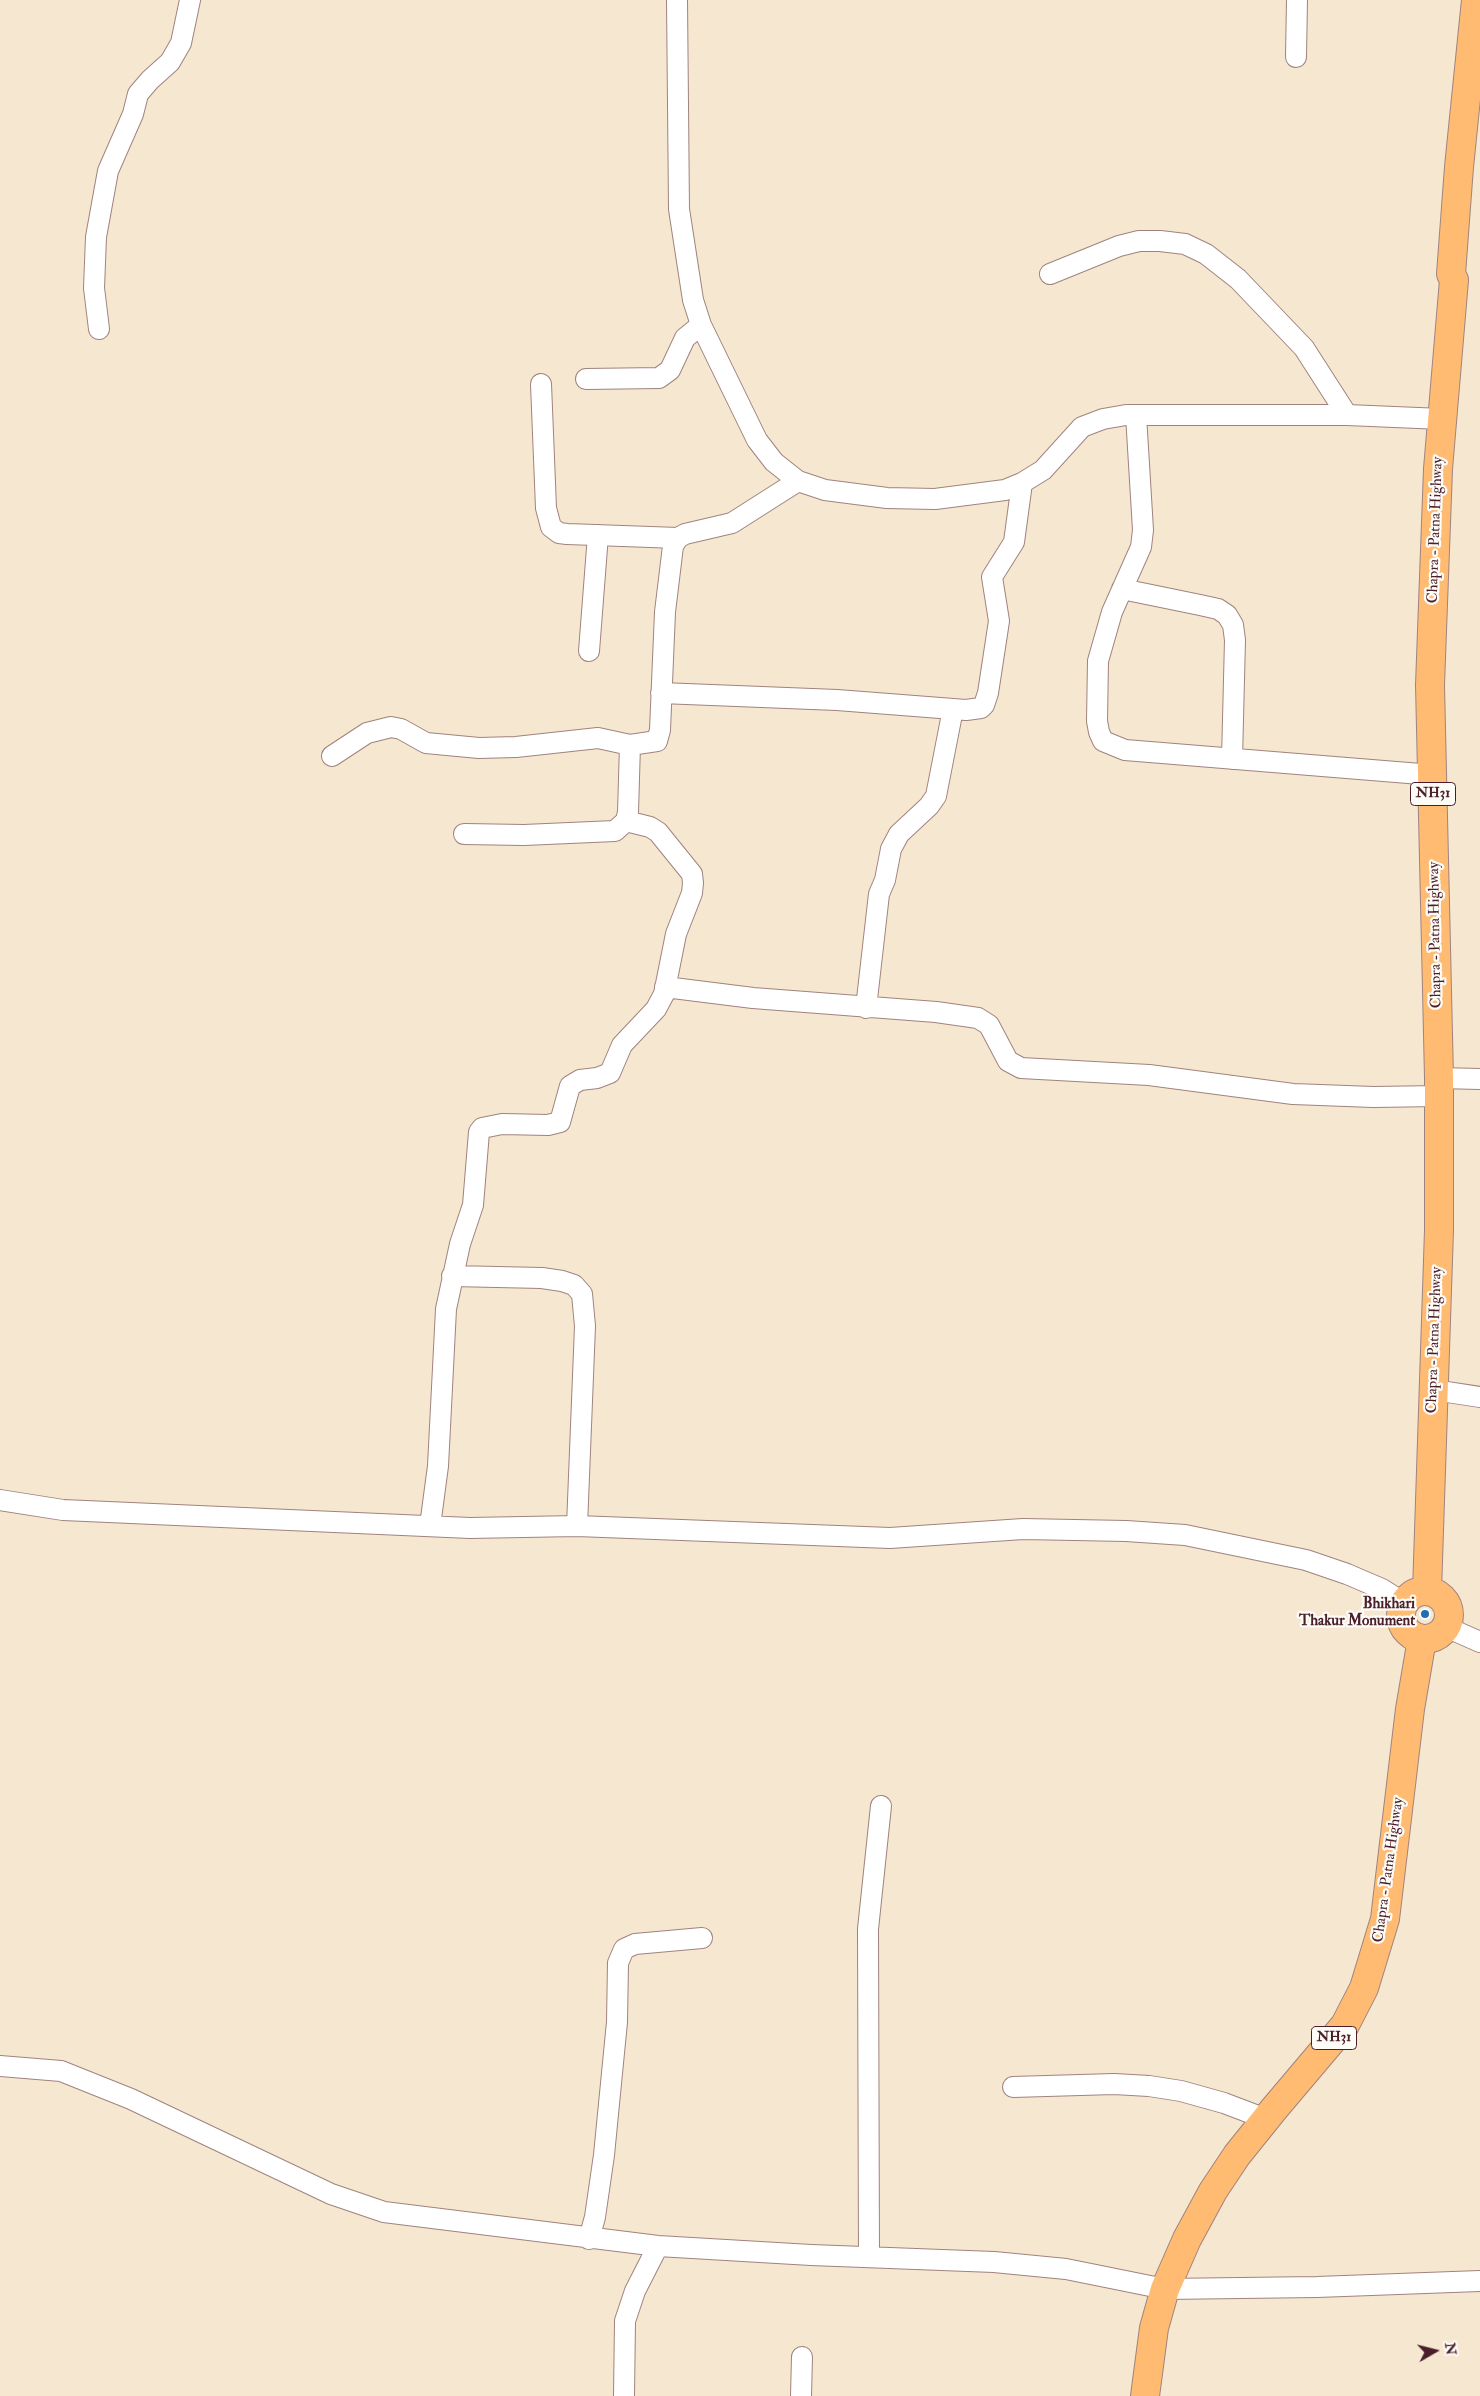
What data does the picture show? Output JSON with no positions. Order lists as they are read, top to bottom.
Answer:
{
  "streets": {
    "highway": ["Chapra - Patna Highway", "NH31"]
  },
  "crossings": [
    ["Chapra - Patna Highway", "NH31"]
  ],
  "places": ["Bhikhari Thakur Monument"],
  "north": "right"
}
